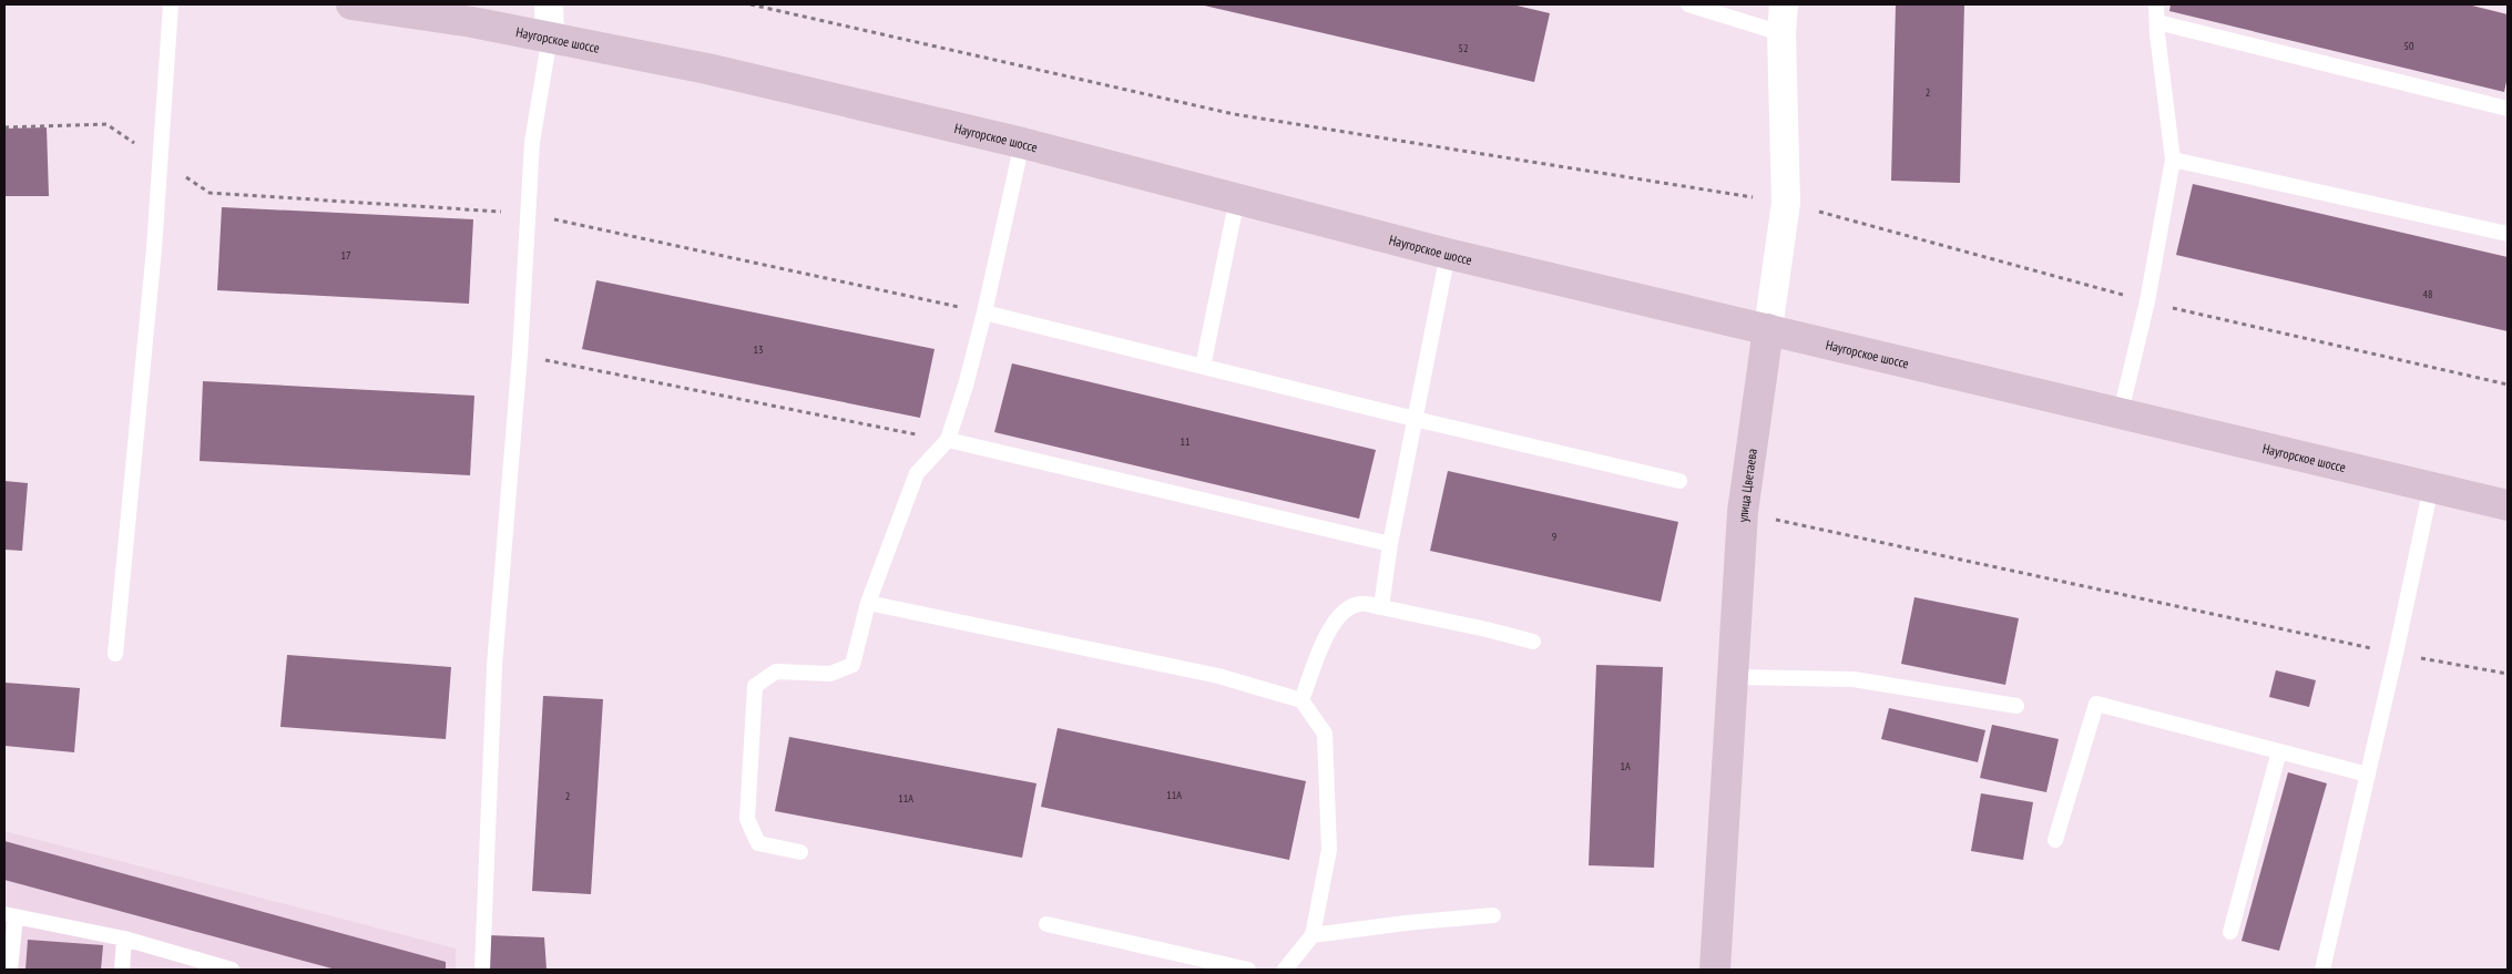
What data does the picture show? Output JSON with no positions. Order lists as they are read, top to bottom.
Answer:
{
  "streets": {
    "main road": ["Наугорское шоссе", "улица Цветаева"]
  },
  "crossings": [
    ["Наугорское шоссе", "улица Цветаева"]
  ],
  "house_numbers": [
    "50",
    "52",
    "2",
    "17",
    "48",
    "13",
    "11",
    "9",
    "1А",
    "11А",
    "2",
    "11А"
  ]
}
